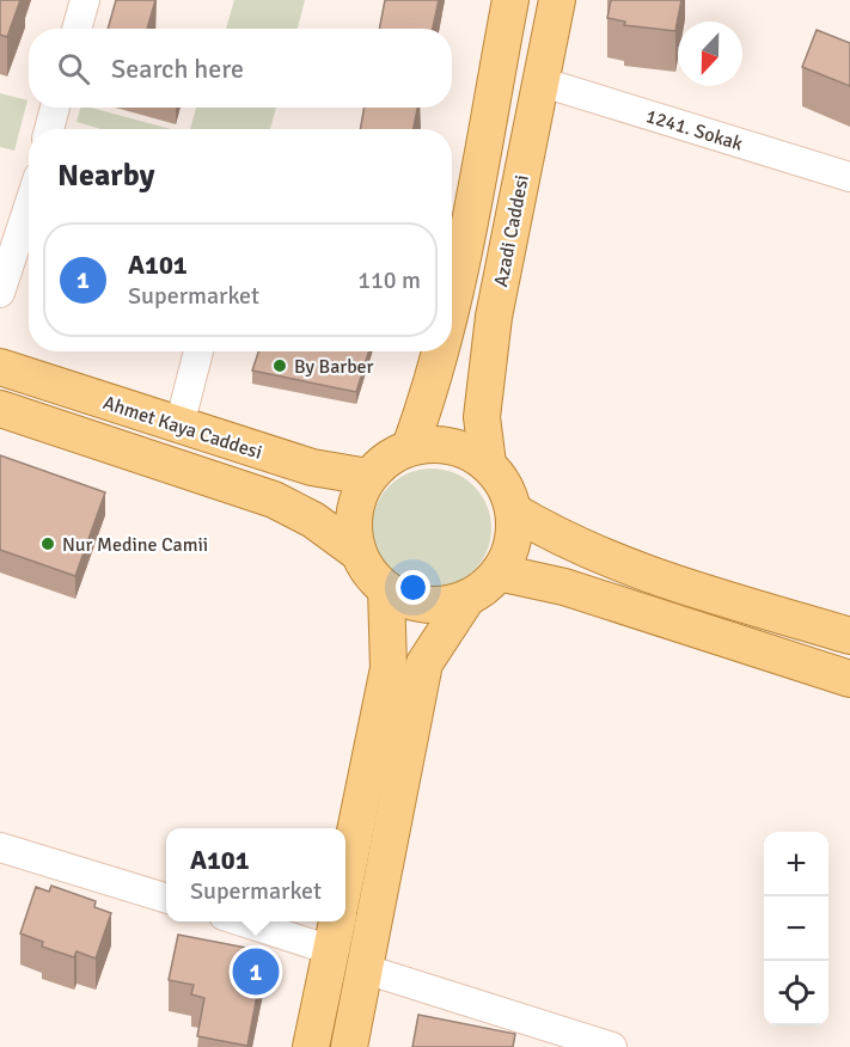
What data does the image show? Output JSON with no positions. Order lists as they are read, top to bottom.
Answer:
{
  "streets": {
    "main road": ["Azadi Caddesi", "Ahmet Kaya Caddesi"],
    "street": ["1241. Sokak"]
  },
  "crossings": [
    ["1241. Sokak", "Azadi Caddesi"],
    ["Azadi Caddesi", "Ahmet Kaya Caddesi"]
  ],
  "places": ["By Barber", "Nur Medine Camii"],
  "north": "bottom",
  "page": {
    "search": "Search here",
    "heading": "Nearby",
    "list": [
      {
        "mark": "1",
        "name": "A101",
        "note": "Supermarket",
        "value": "110 m"
      }
    ],
    "popup": ["A101", "Supermarket"],
    "map_buttons": ["+", "−"],
    "pins": "1"
  }
}
